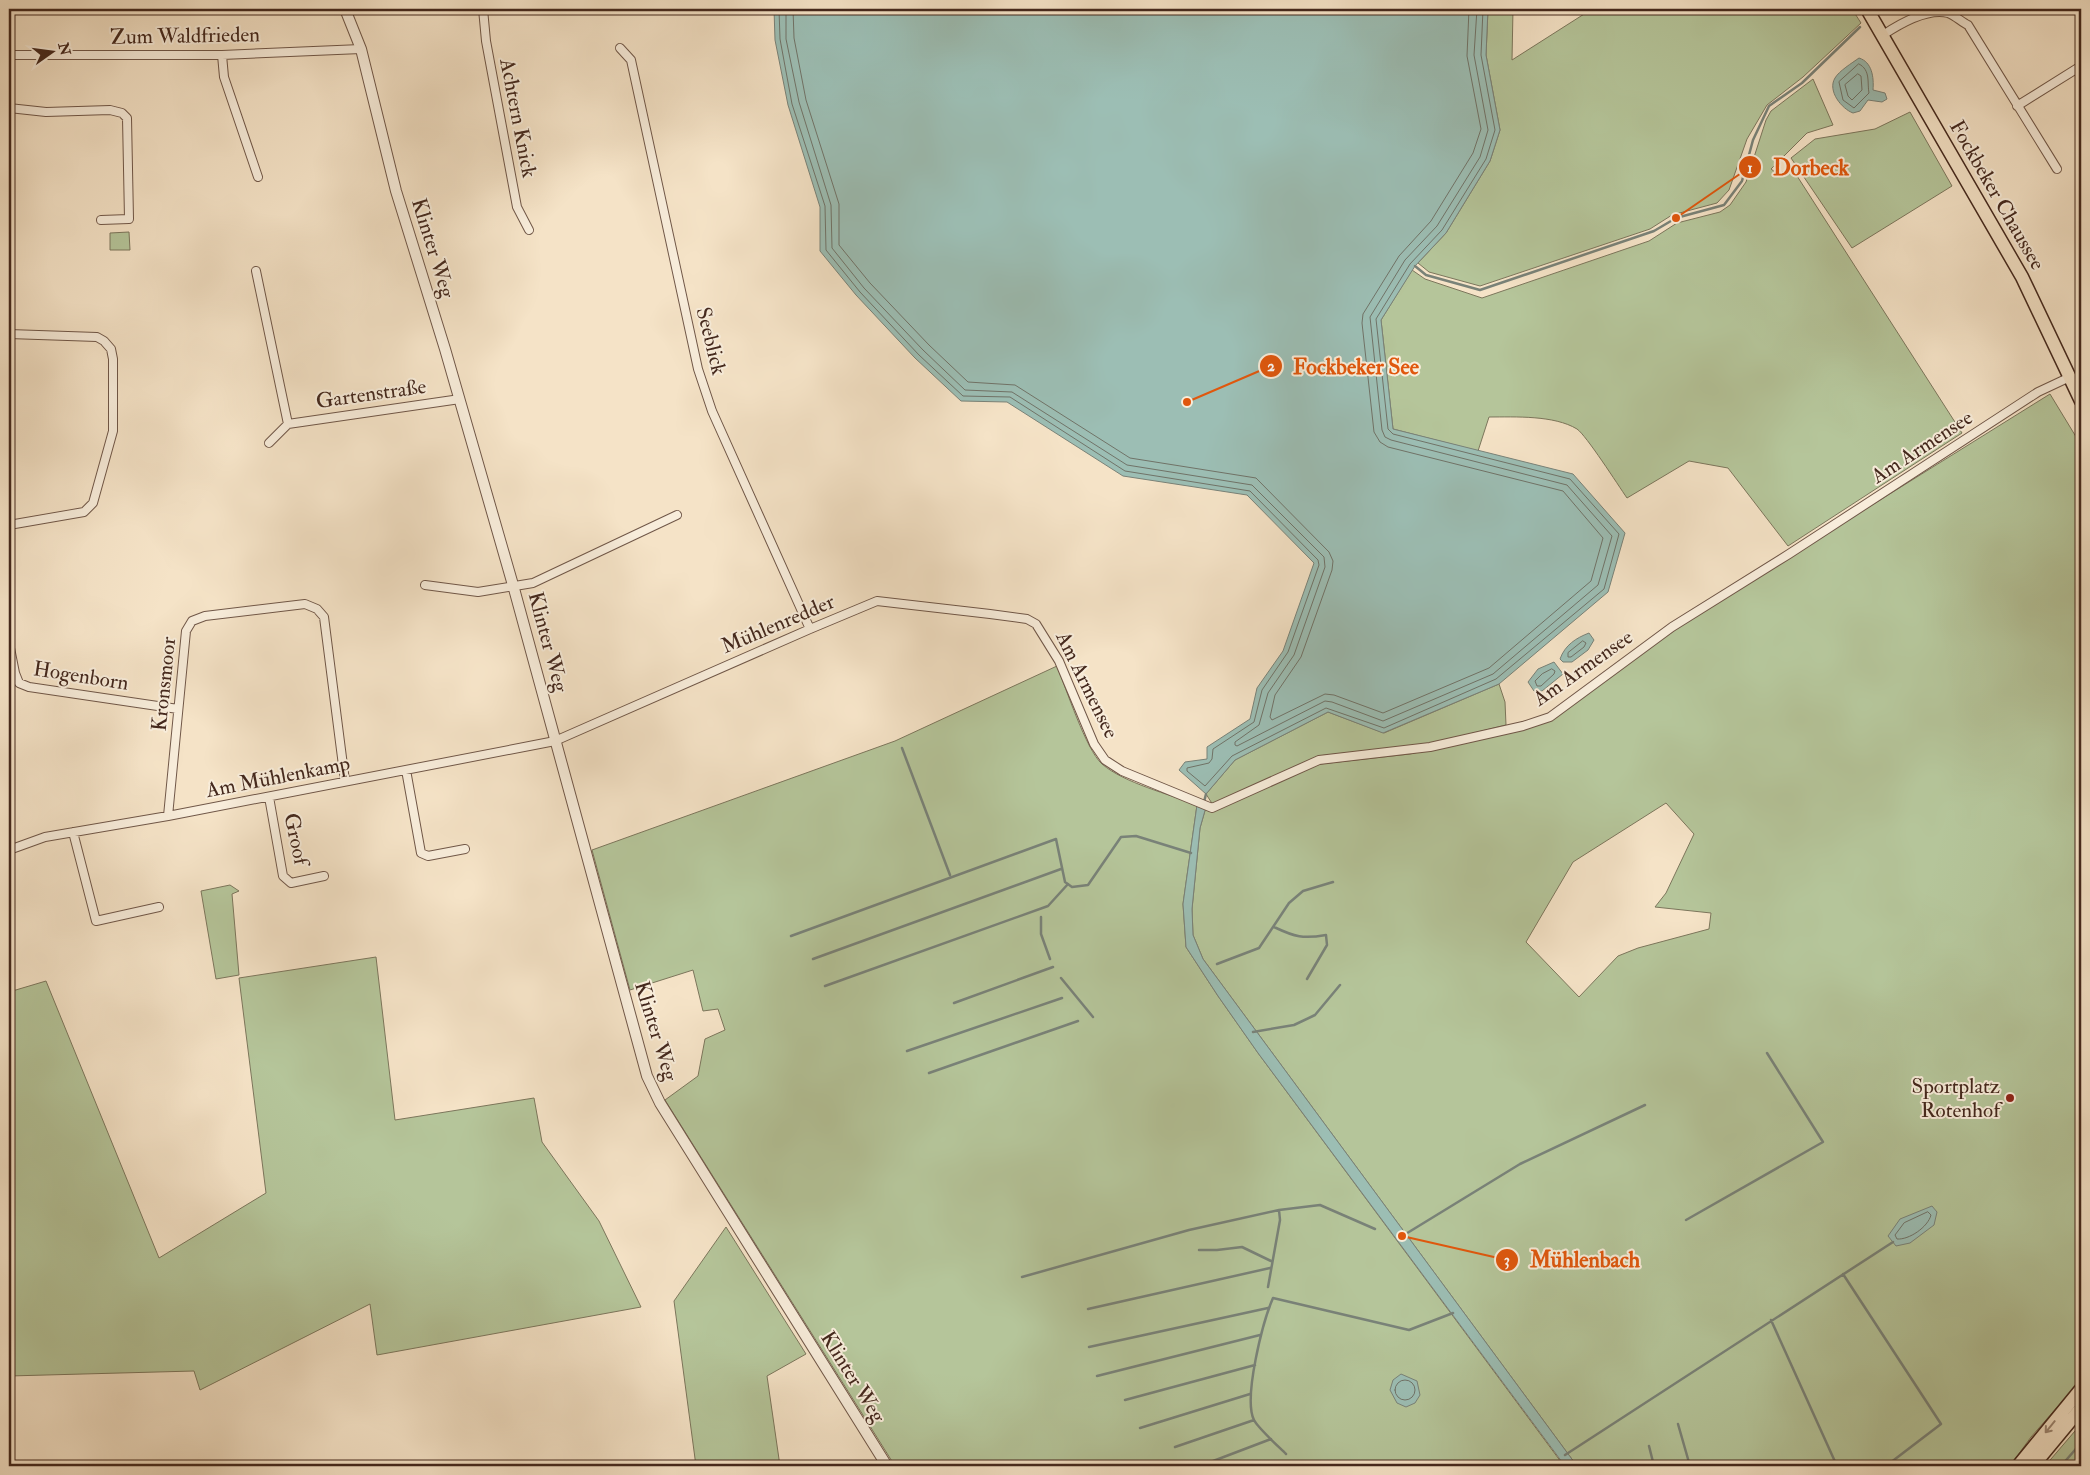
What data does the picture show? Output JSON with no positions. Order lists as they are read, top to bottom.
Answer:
{
  "streets": {
    "main road": ["Fockbeker Chaussee"],
    "street": [
      "Zum Waldfrieden",
      "Achtern Knick",
      "Klinter Weg",
      "Seeblick",
      "Gartenstraße",
      "Am Armensee",
      "Mühlenredder",
      "Hogenborn",
      "Kronsmoor",
      "Am Mühlenkamp",
      "Groof"
    ]
  },
  "crossings": [
    ["Zum Waldfrieden", "Klinter Weg"],
    ["Fockbeker Chaussee", "Am Armensee"],
    ["Klinter Weg", "Gartenstraße"],
    ["Klinter Weg", "Mühlenredder"],
    ["Klinter Weg", "Am Mühlenkamp"],
    ["Seeblick", "Mühlenredder"],
    ["Am Armensee", "Mühlenredder"],
    ["Mühlenredder", "Am Mühlenkamp"],
    ["Hogenborn", "Kronsmoor"],
    ["Kronsmoor", "Am Mühlenkamp"],
    ["Am Mühlenkamp", "Groof"]
  ],
  "places": [
    "Dorbeck",
    "Fockbeker See",
    "Sportplatz Rotenhof",
    "Mühlenbach"
  ],
  "north": "right"
}
